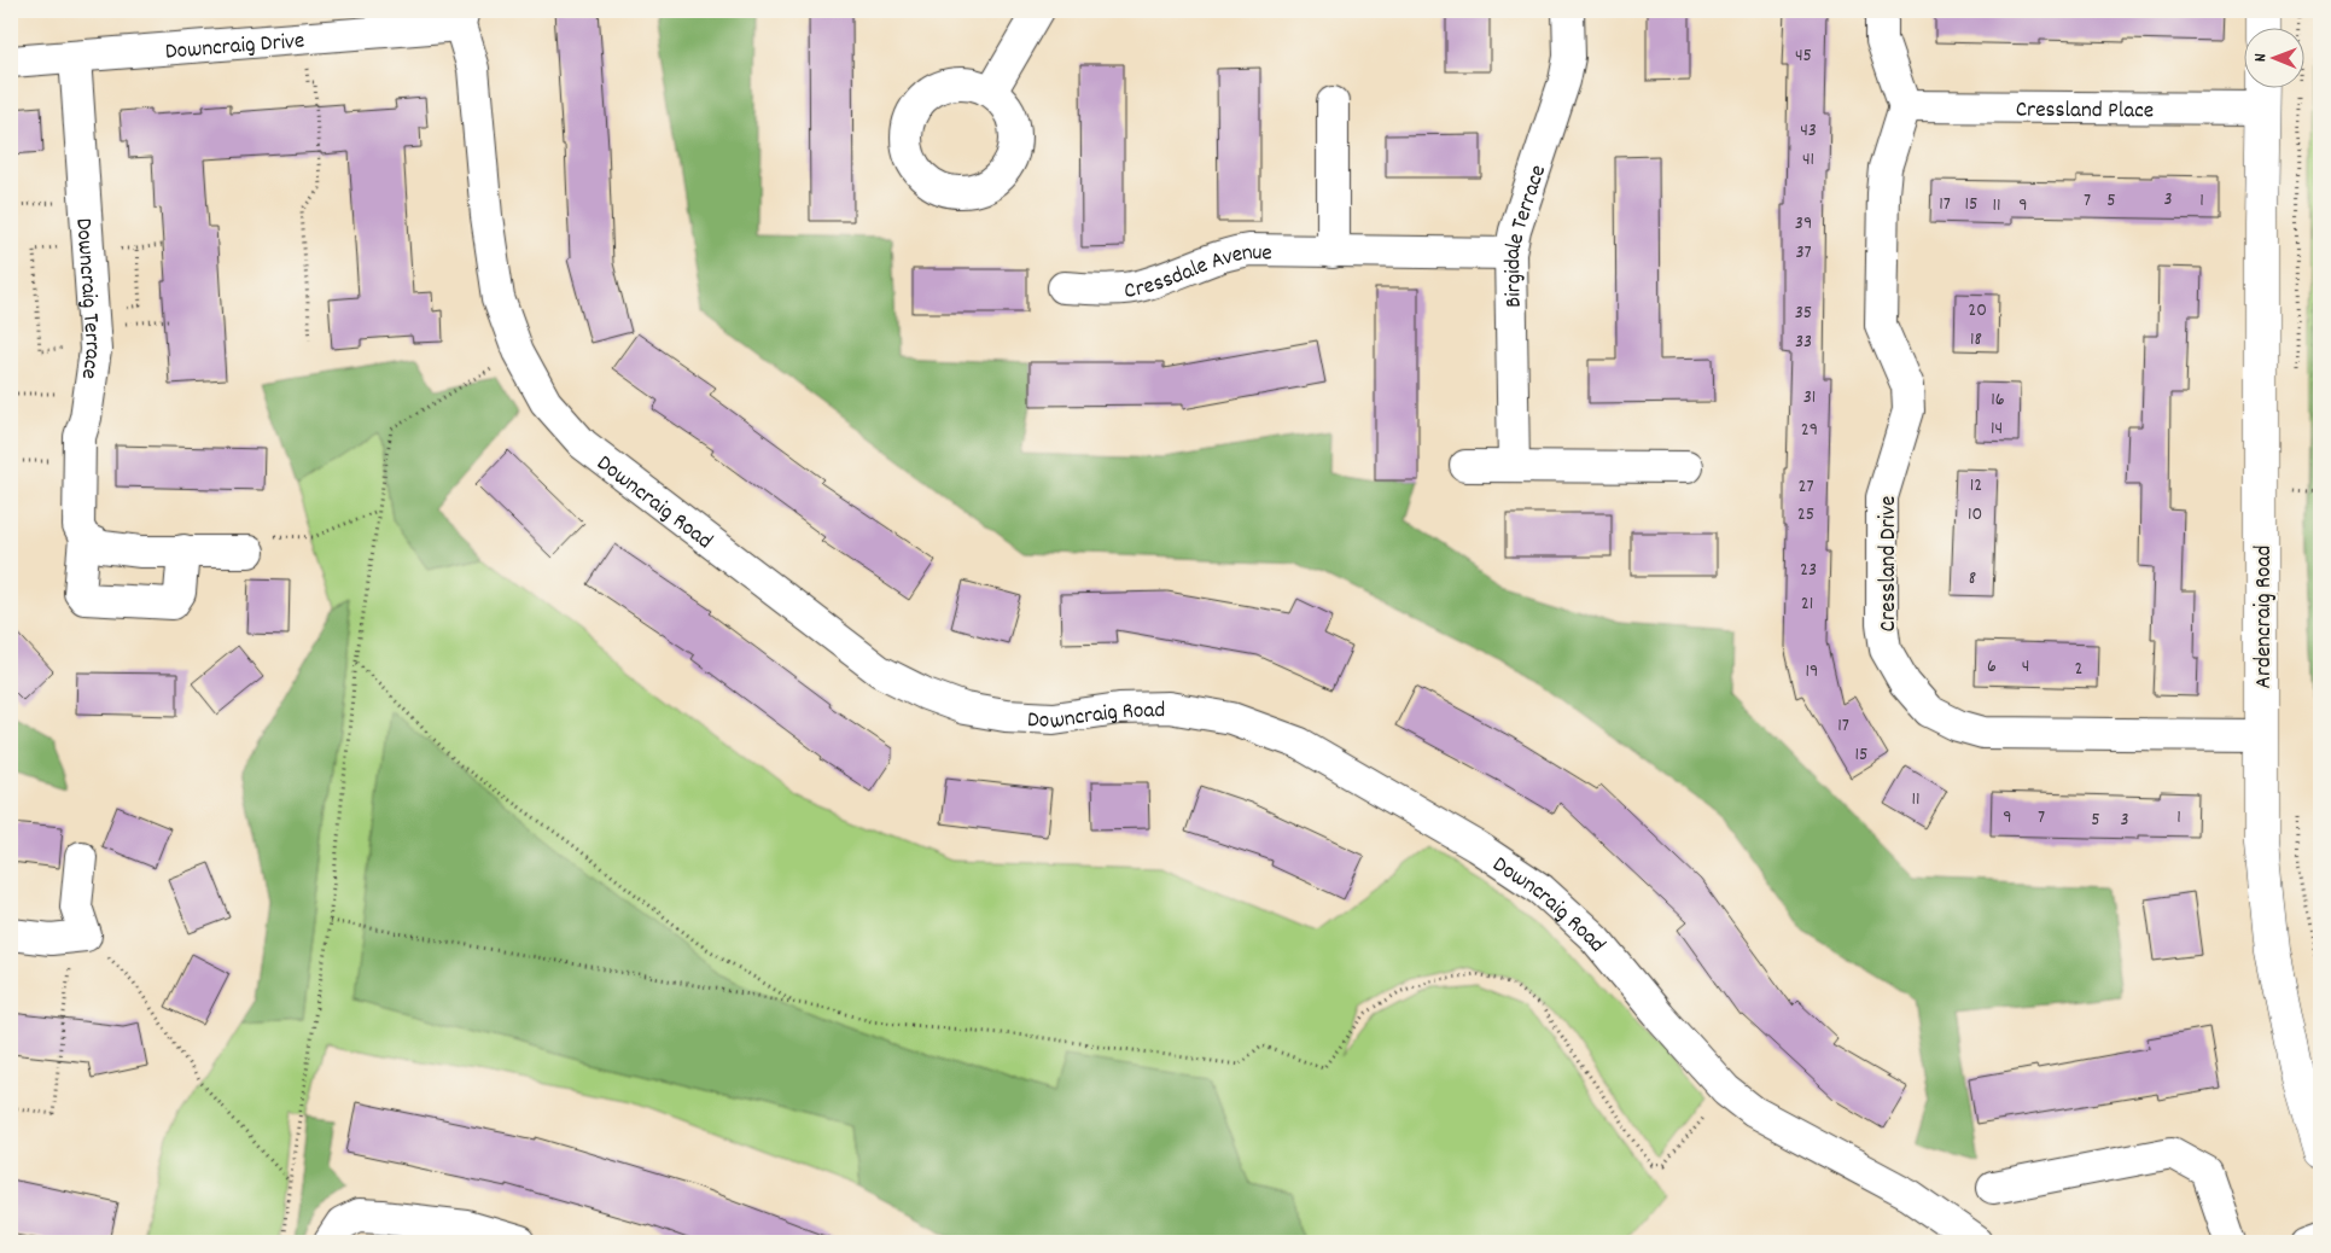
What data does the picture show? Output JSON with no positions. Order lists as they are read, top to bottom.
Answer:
{
  "streets": {
    "street": [
      "Downcraig Drive",
      "Cressland Place",
      "Birgidale Terrace",
      "Cressdale Avenue",
      "Downcraig Terrace",
      "Downcraig Road",
      "Cressland Drive",
      "Ardencraig Road"
    ]
  },
  "crossings": [
    ["Downcraig Drive", "Downcraig Terrace"],
    ["Downcraig Drive", "Downcraig Road"],
    ["Cressland Place", "Cressland Drive"],
    ["Cressland Place", "Ardencraig Road"],
    ["Birgidale Terrace", "Cressdale Avenue"],
    ["Cressland Drive", "Ardencraig Road"]
  ],
  "house_numbers": [
    "45",
    "43",
    "41",
    "3",
    "7",
    "5",
    "1",
    "17",
    "15",
    "11",
    "9",
    "39",
    "37",
    "20",
    "35",
    "18",
    "33",
    "31",
    "16",
    "14",
    "29",
    "12",
    "27",
    "25",
    "10",
    "23",
    "8",
    "21",
    "6",
    "4",
    "2",
    "19",
    "17",
    "15",
    "11",
    "9",
    "7",
    "1",
    "5",
    "3"
  ],
  "north": "left"
}
